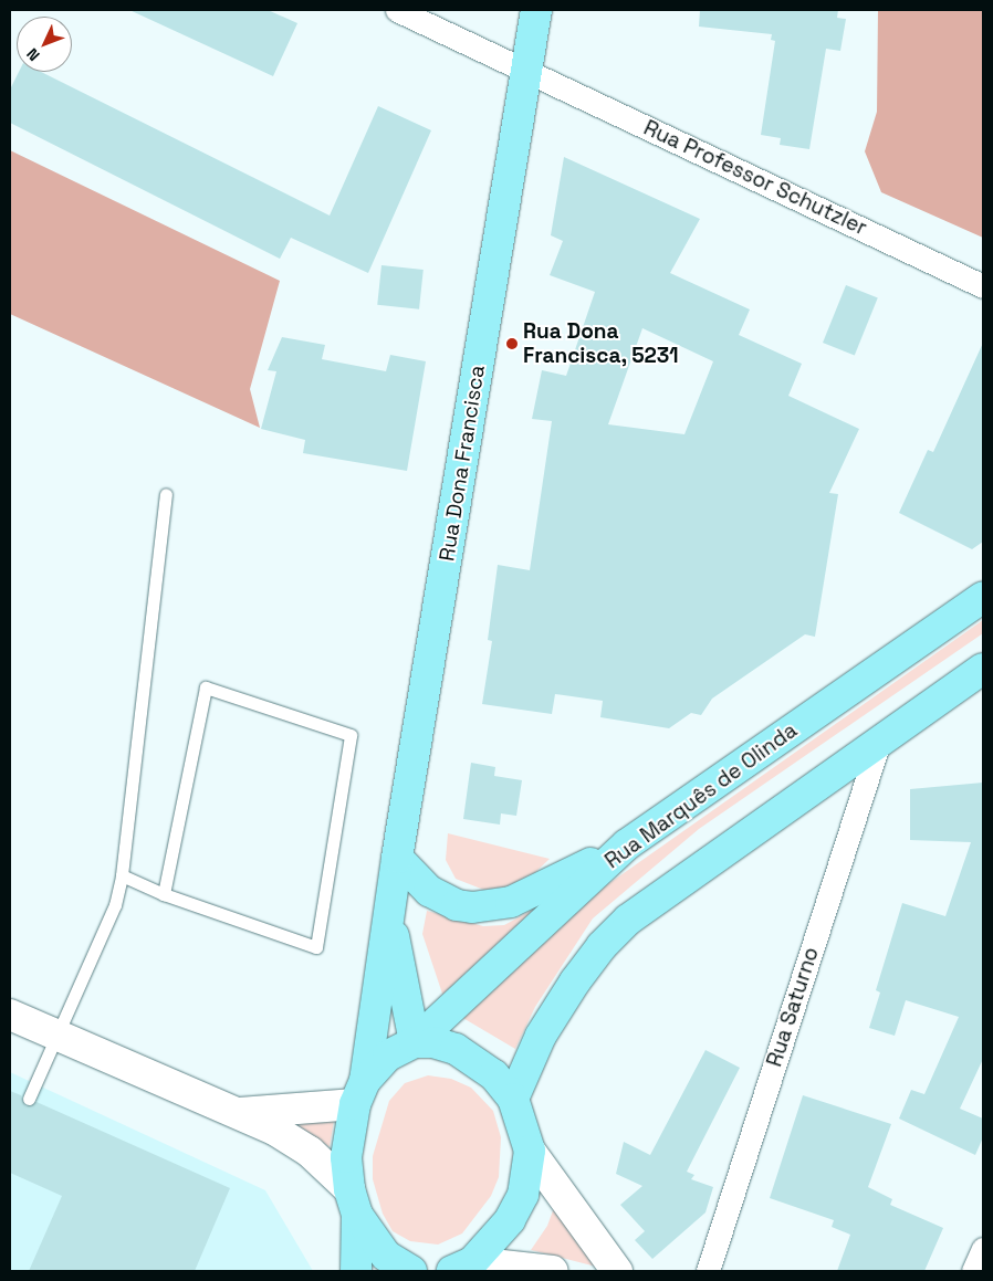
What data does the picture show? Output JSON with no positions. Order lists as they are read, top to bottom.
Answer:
{
  "streets": {
    "main road": ["Rua Dona Francisca", "Rua Marquês de Olinda"],
    "street": ["Rua Professor Schutzler", "Rua Saturno"]
  },
  "crossings": [
    ["Rua Professor Schutzler", "Rua Dona Francisca"],
    ["Rua Dona Francisca", "Rua Marquês de Olinda"]
  ],
  "places": ["Rua Dona Francisca, 5231"],
  "north": "bottom left"
}
